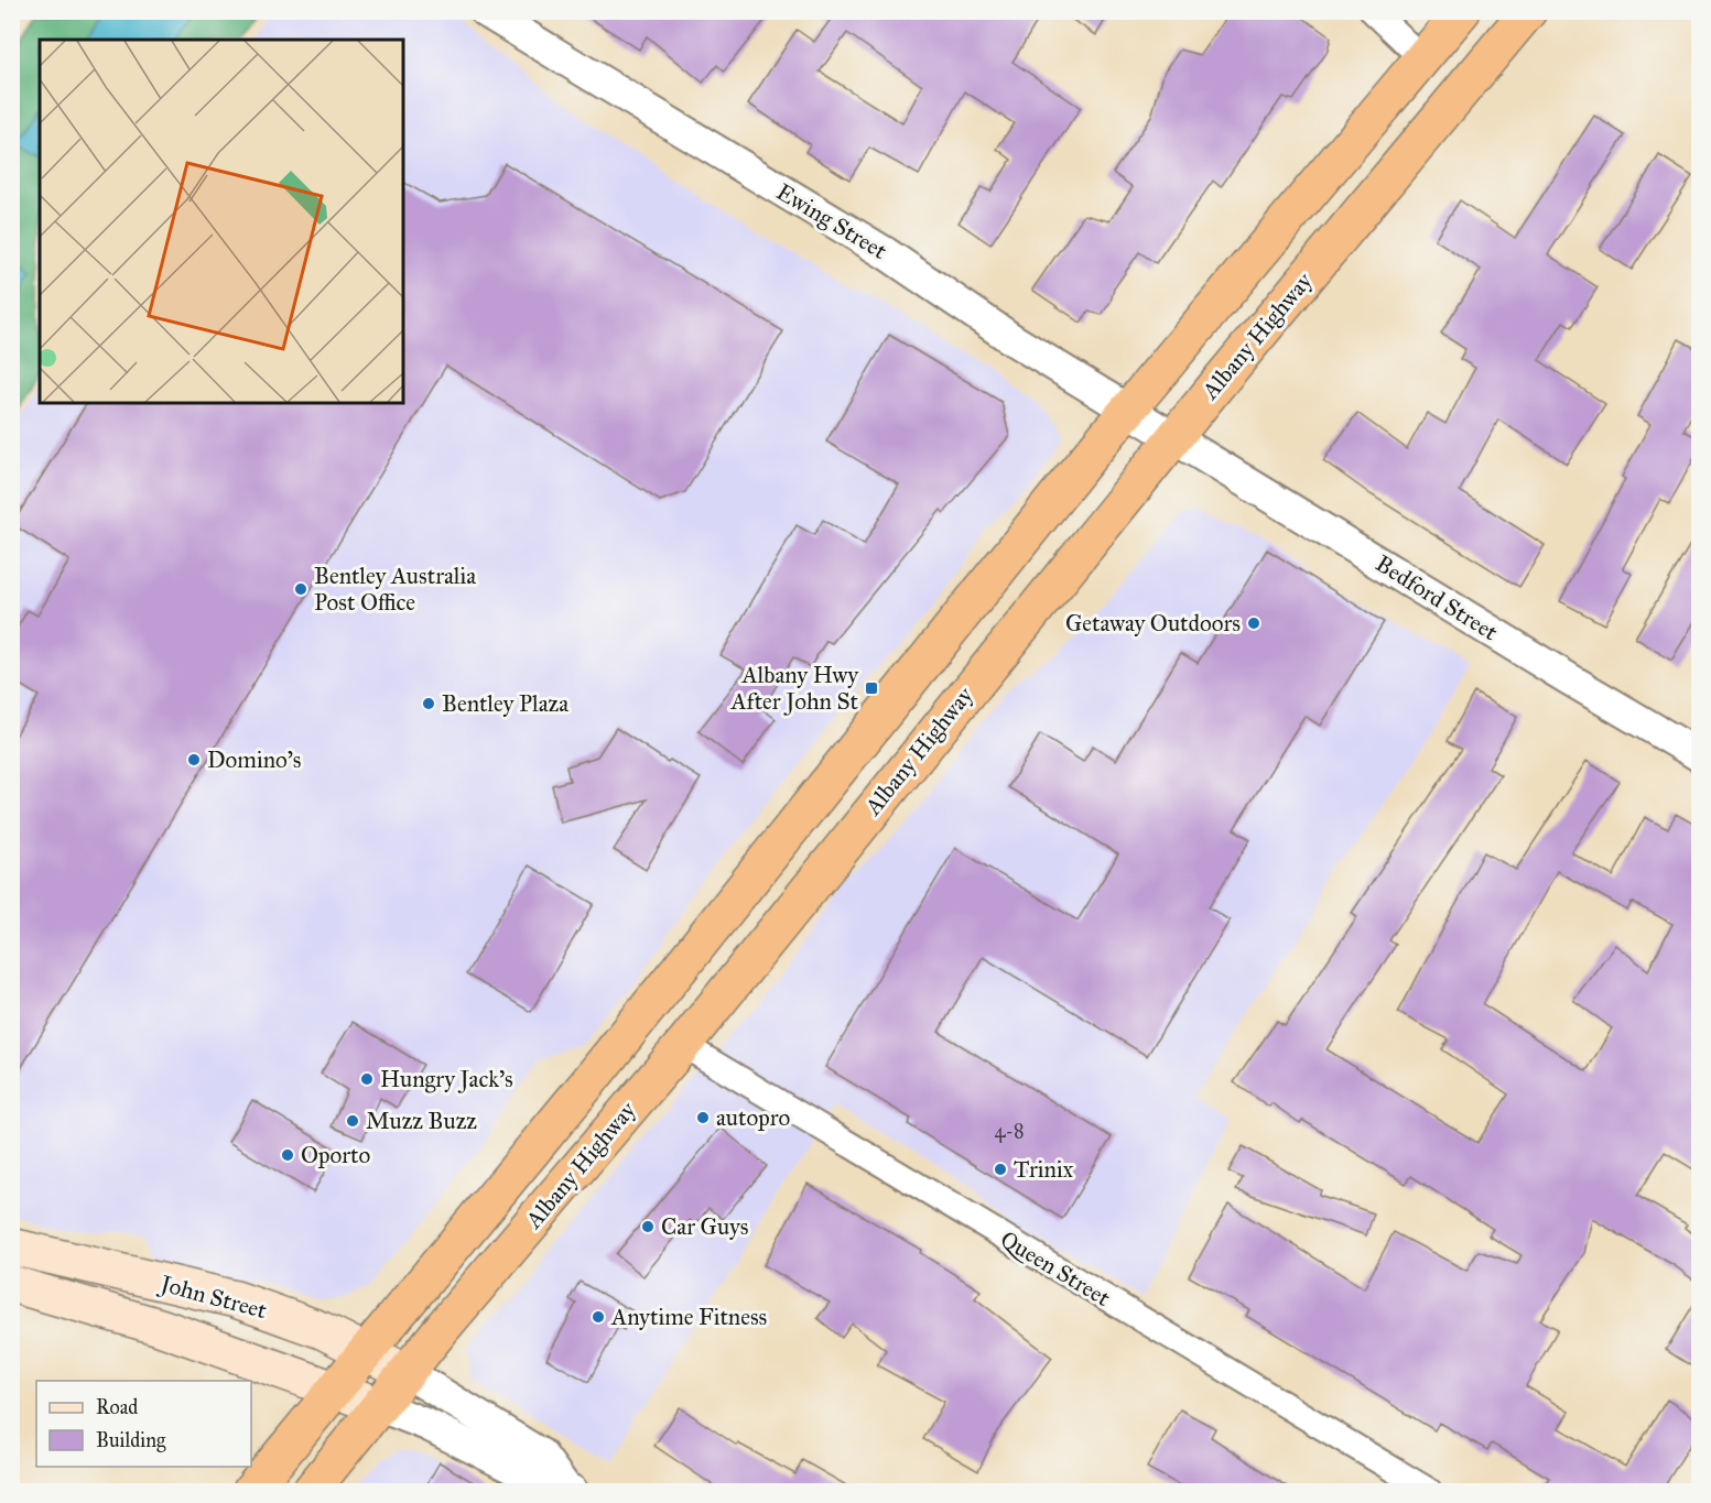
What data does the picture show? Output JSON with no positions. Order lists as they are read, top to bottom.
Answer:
{
  "streets": {
    "highway": ["Albany Highway"],
    "main road": ["John Street"],
    "street": ["Ewing Street", "Bedford Street", "Queen Street"]
  },
  "crossings": [
    ["Ewing Street", "Albany Highway"],
    ["Ewing Street", "Bedford Street"],
    ["Albany Highway", "Bedford Street"],
    ["Albany Highway", "Queen Street"],
    ["Albany Highway", "John Street"]
  ],
  "places": {
    "other": [
      "Bentley Australia Post Office",
      "Getaway Outdoors",
      "Bentley Plaza",
      "Domino's",
      "Hungry Jack's",
      "autopro",
      "Muzz Buzz",
      "Oporto",
      "Trinix",
      "Car Guys",
      "Anytime Fitness"
    ],
    "transit": ["Albany Hwy After John St"]
  },
  "house_numbers": ["4-8"],
  "legend": ["Road", "Building"]
}
